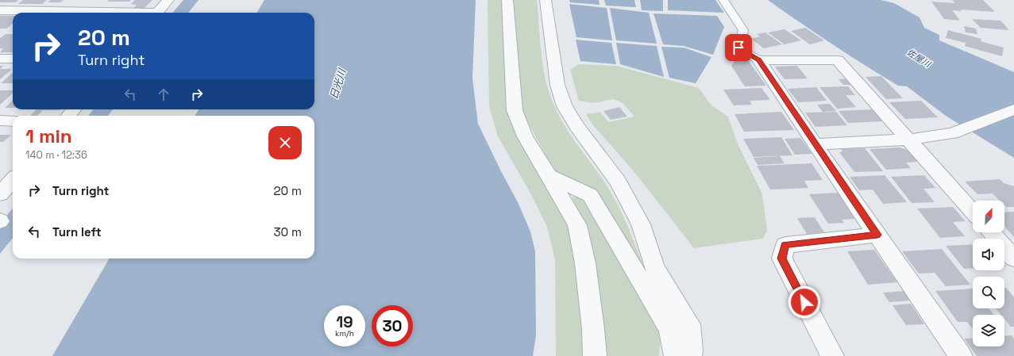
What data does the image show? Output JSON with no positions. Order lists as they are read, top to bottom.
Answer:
{
  "water": ["佐屋川", "日光川"],
  "north": "top right",
  "page": {
    "turn": ["20 m", "Turn right"],
    "heading": ["1 min", "140 m · 12:36"],
    "list": [
      {
        "name": "Turn right",
        "value": "20 m"
      },
      {
        "name": "Turn left",
        "value": "30 m"
      }
    ],
    "speed": "19 km/h",
    "limit": "30"
  }
}
